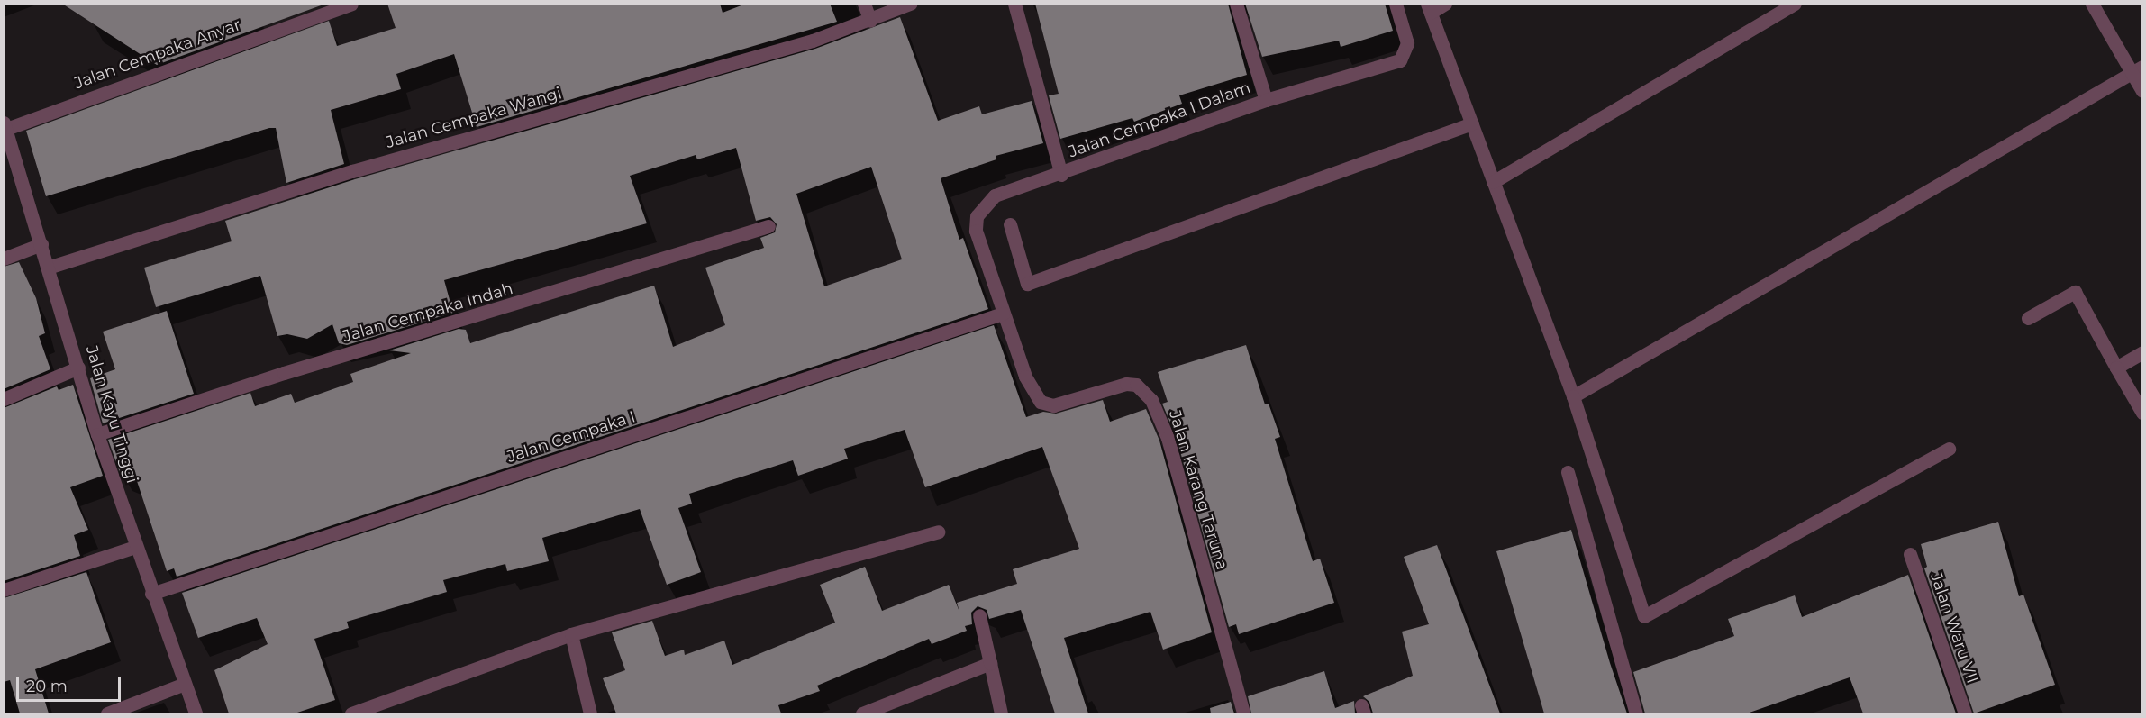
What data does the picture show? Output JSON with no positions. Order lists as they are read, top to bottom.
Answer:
{
  "streets": {
    "street": [
      "Jalan Cempaka Anyar",
      "Jalan Cempaka Wangi",
      "Jalan Cempaka I Dalam",
      "Jalan Cempaka Indah",
      "Jalan Kayu Tinggi",
      "Jalan Cempaka I",
      "Jalan Karang Taruna",
      "Jalan Waru VII"
    ]
  },
  "crossings": [
    ["Jalan Cempaka Anyar", "Jalan Kayu Tinggi"],
    ["Jalan Cempaka Wangi", "Jalan Kayu Tinggi"],
    ["Jalan Cempaka I Dalam", "Jalan Karang Taruna"],
    ["Jalan Cempaka Indah", "Jalan Kayu Tinggi"],
    ["Jalan Kayu Tinggi", "Jalan Cempaka I"],
    ["Jalan Cempaka I", "Jalan Karang Taruna"]
  ],
  "scale_bar": "20 m"
}
